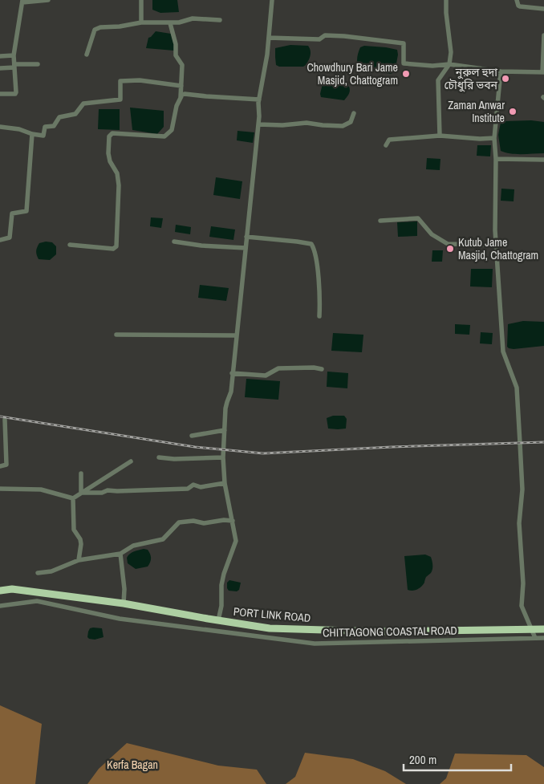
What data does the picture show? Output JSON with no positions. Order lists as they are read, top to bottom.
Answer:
{
  "streets": {
    "highway": ["PORT LINK ROAD"],
    "street": ["CHITTAGONG COASTAL ROAD"]
  },
  "parks": ["Kerfa Bagan"],
  "places": [
    "Chowdhury Bari Jame Masjid, Chattogram",
    "নুরুল হুদা চৌধুরি ভবন",
    "Zaman Anwar Institute",
    "Kutub Jame Masjid, Chattogram"
  ],
  "scale_bar": "200 m"
}
